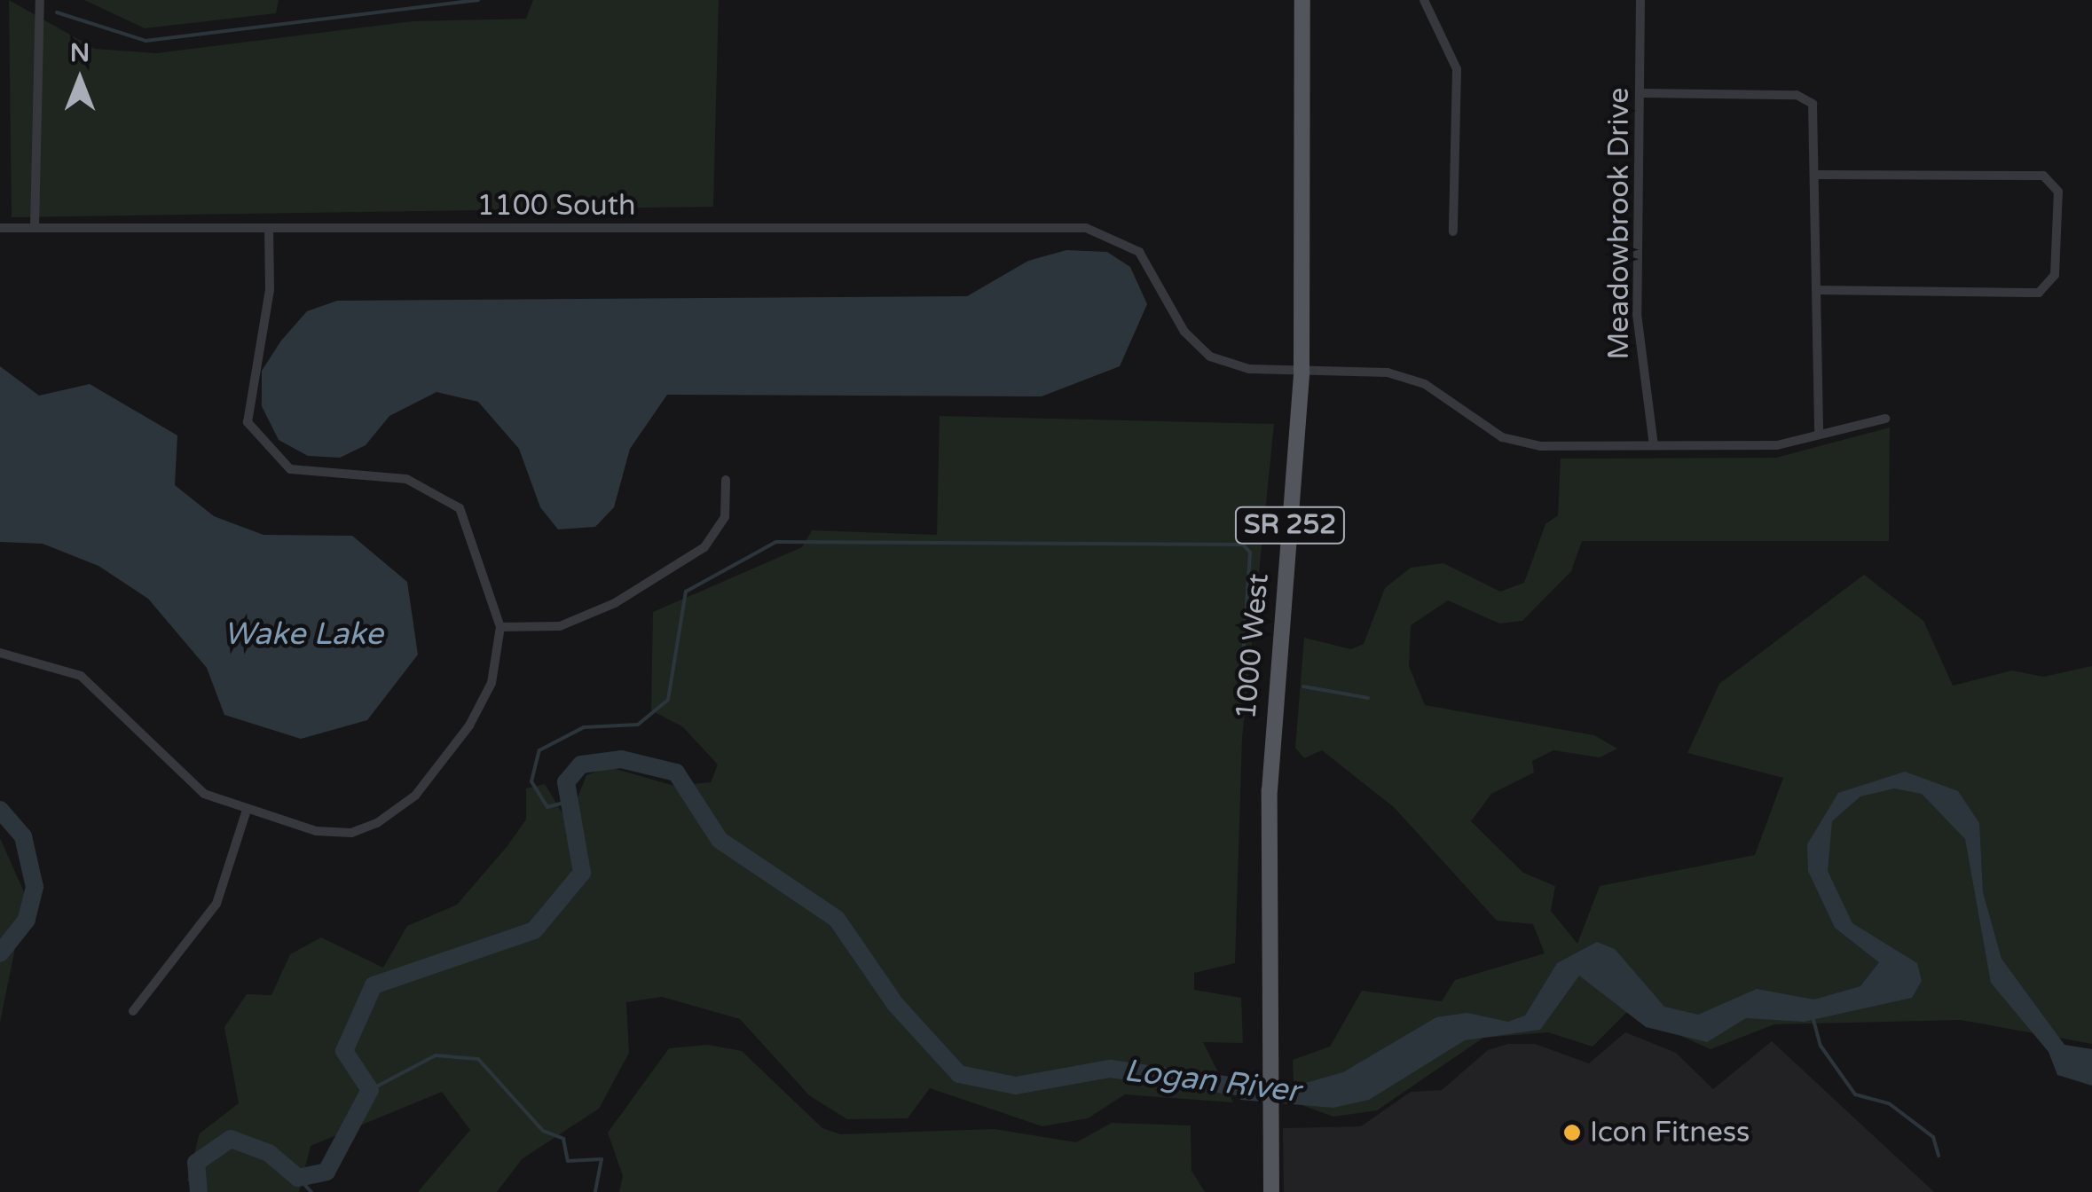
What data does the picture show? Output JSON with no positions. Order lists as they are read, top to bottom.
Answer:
{
  "streets": {
    "main road": ["SR 252", "1000 West"],
    "street": ["1100 South", "Meadowbrook Drive"]
  },
  "crossings": [
    ["1100 South", "1000 West"]
  ],
  "water": ["Wake Lake", "Logan River"],
  "places": ["Icon Fitness"],
  "north": "top"
}
